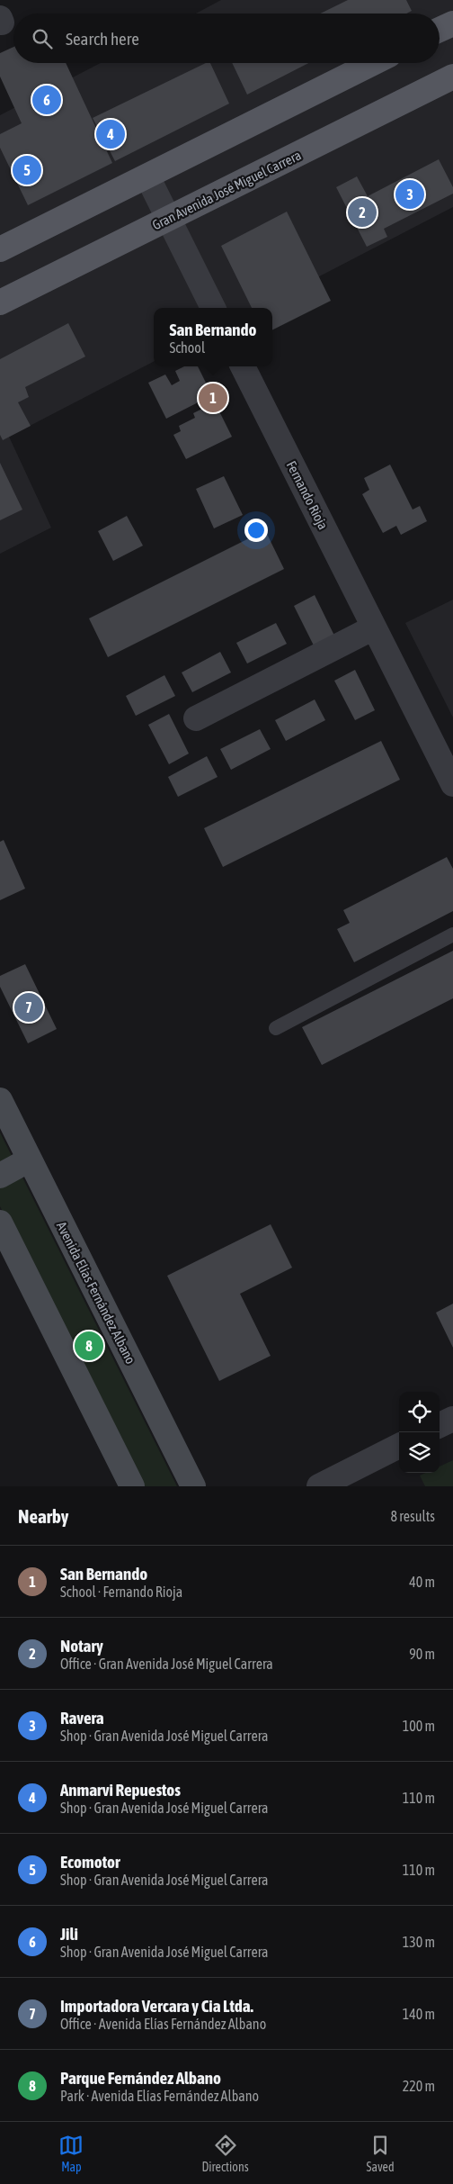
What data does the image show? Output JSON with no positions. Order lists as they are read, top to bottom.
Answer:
{
  "streets": {
    "main road": ["Gran Avenida José Miguel Carrera", "Avenida Elías Fernández Albano"],
    "street": ["Fernando Rioja"]
  },
  "page": {
    "search": "Search here",
    "pins": [
      "6",
      "4",
      "5",
      "3",
      "2",
      "1",
      "7",
      "8"
    ],
    "popup": ["San Bernando", "School"],
    "heading": ["Nearby", "8 results"],
    "list": [
      {
        "mark": "1",
        "name": "San Bernando",
        "note": "School · Fernando Rioja",
        "value": "40 m"
      },
      {
        "mark": "2",
        "name": "Notary",
        "note": "Office · Gran Avenida José Miguel Carrera",
        "value": "90 m"
      },
      {
        "mark": "3",
        "name": "Ravera",
        "note": "Shop · Gran Avenida José Miguel Carrera",
        "value": "100 m"
      },
      {
        "mark": "4",
        "name": "Anmarvi Repuestos",
        "note": "Shop · Gran Avenida José Miguel Carrera",
        "value": "110 m"
      },
      {
        "mark": "5",
        "name": "Ecomotor",
        "note": "Shop · Gran Avenida José Miguel Carrera",
        "value": "110 m"
      },
      {
        "mark": "6",
        "name": "Jili",
        "note": "Shop · Gran Avenida José Miguel Carrera",
        "value": "130 m"
      },
      {
        "mark": "7",
        "name": "Importadora Vercara y Cia Ltda.",
        "note": "Office · Avenida Elías Fernández Albano",
        "value": "140 m"
      },
      {
        "mark": "8",
        "name": "Parque Fernández Albano",
        "note": "Park · Avenida Elías Fernández Albano",
        "value": "220 m"
      }
    ],
    "nav": ["Map", "Directions", "Saved"]
  }
}
